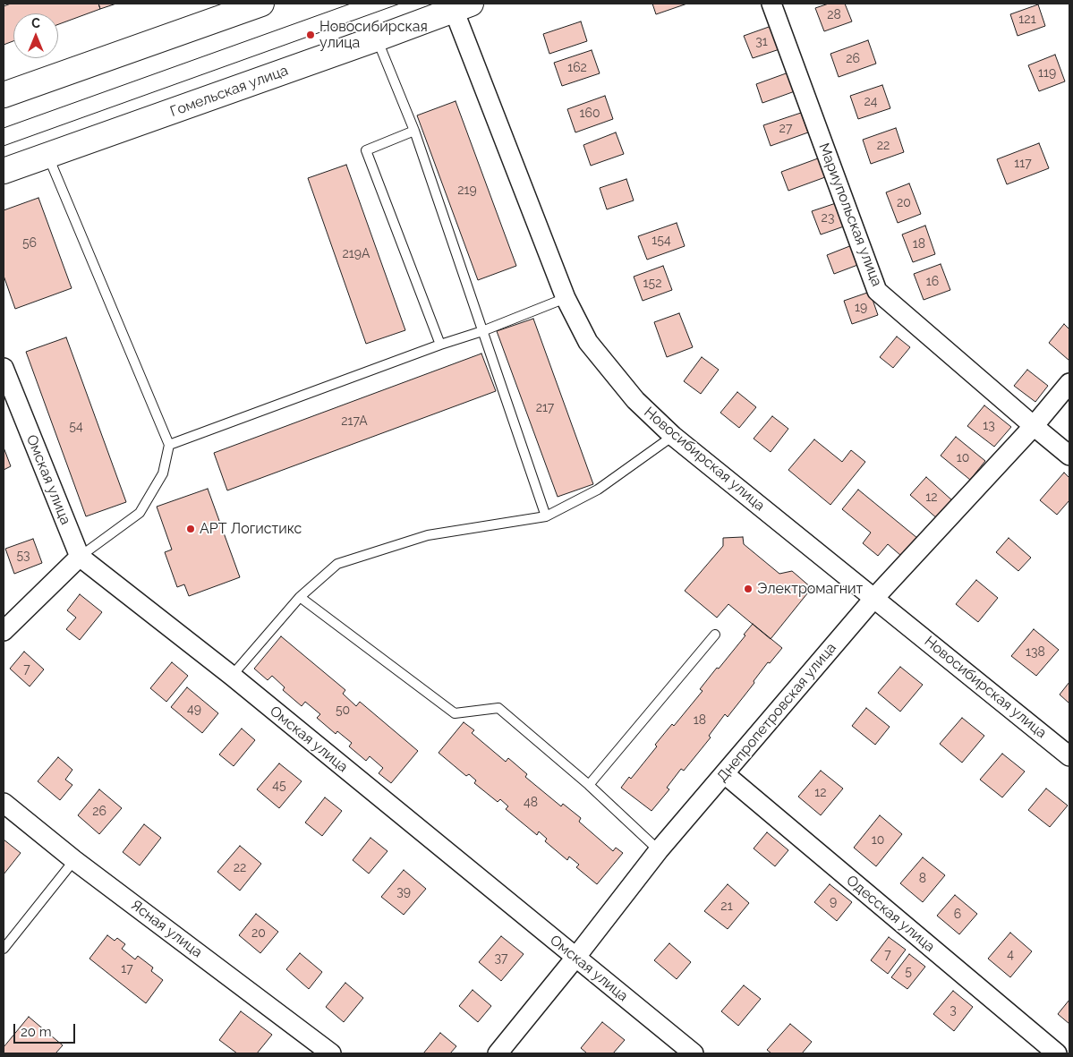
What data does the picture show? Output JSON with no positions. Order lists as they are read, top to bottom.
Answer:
{
  "streets": {
    "street": [
      "Гомельская улица",
      "Мариупольская улица",
      "Новосибирская улица",
      "Омская улица",
      "Днепропетровская улица",
      "Одесская улица",
      "Ясная улица"
    ]
  },
  "crossings": [
    ["Гомельская улица", "Новосибирская улица"],
    ["Мариупольская улица", "Днепропетровская улица"],
    ["Новосибирская улица", "Днепропетровская улица"],
    ["Омская улица", "Днепропетровская улица"],
    ["Днепропетровская улица", "Одесская улица"]
  ],
  "places": ["Новосибирская улица", "АРТ Логистикс", "Электромагнит"],
  "house_numbers": [
    "28",
    "121",
    "31",
    "26",
    "162",
    "119",
    "24",
    "160",
    "27",
    "22",
    "117",
    "219",
    "20",
    "23",
    "154",
    "56",
    "18",
    "219А",
    "16",
    "152",
    "19",
    "217",
    "217А",
    "13",
    "54",
    "10",
    "12",
    "53",
    "138",
    "7",
    "49",
    "50",
    "18",
    "45",
    "12",
    "48",
    "26",
    "10",
    "22",
    "8",
    "39",
    "9",
    "21",
    "6",
    "20",
    "7",
    "4",
    "37",
    "17",
    "5",
    "3"
  ],
  "scale_bar": "20 m",
  "north": "top"
}
